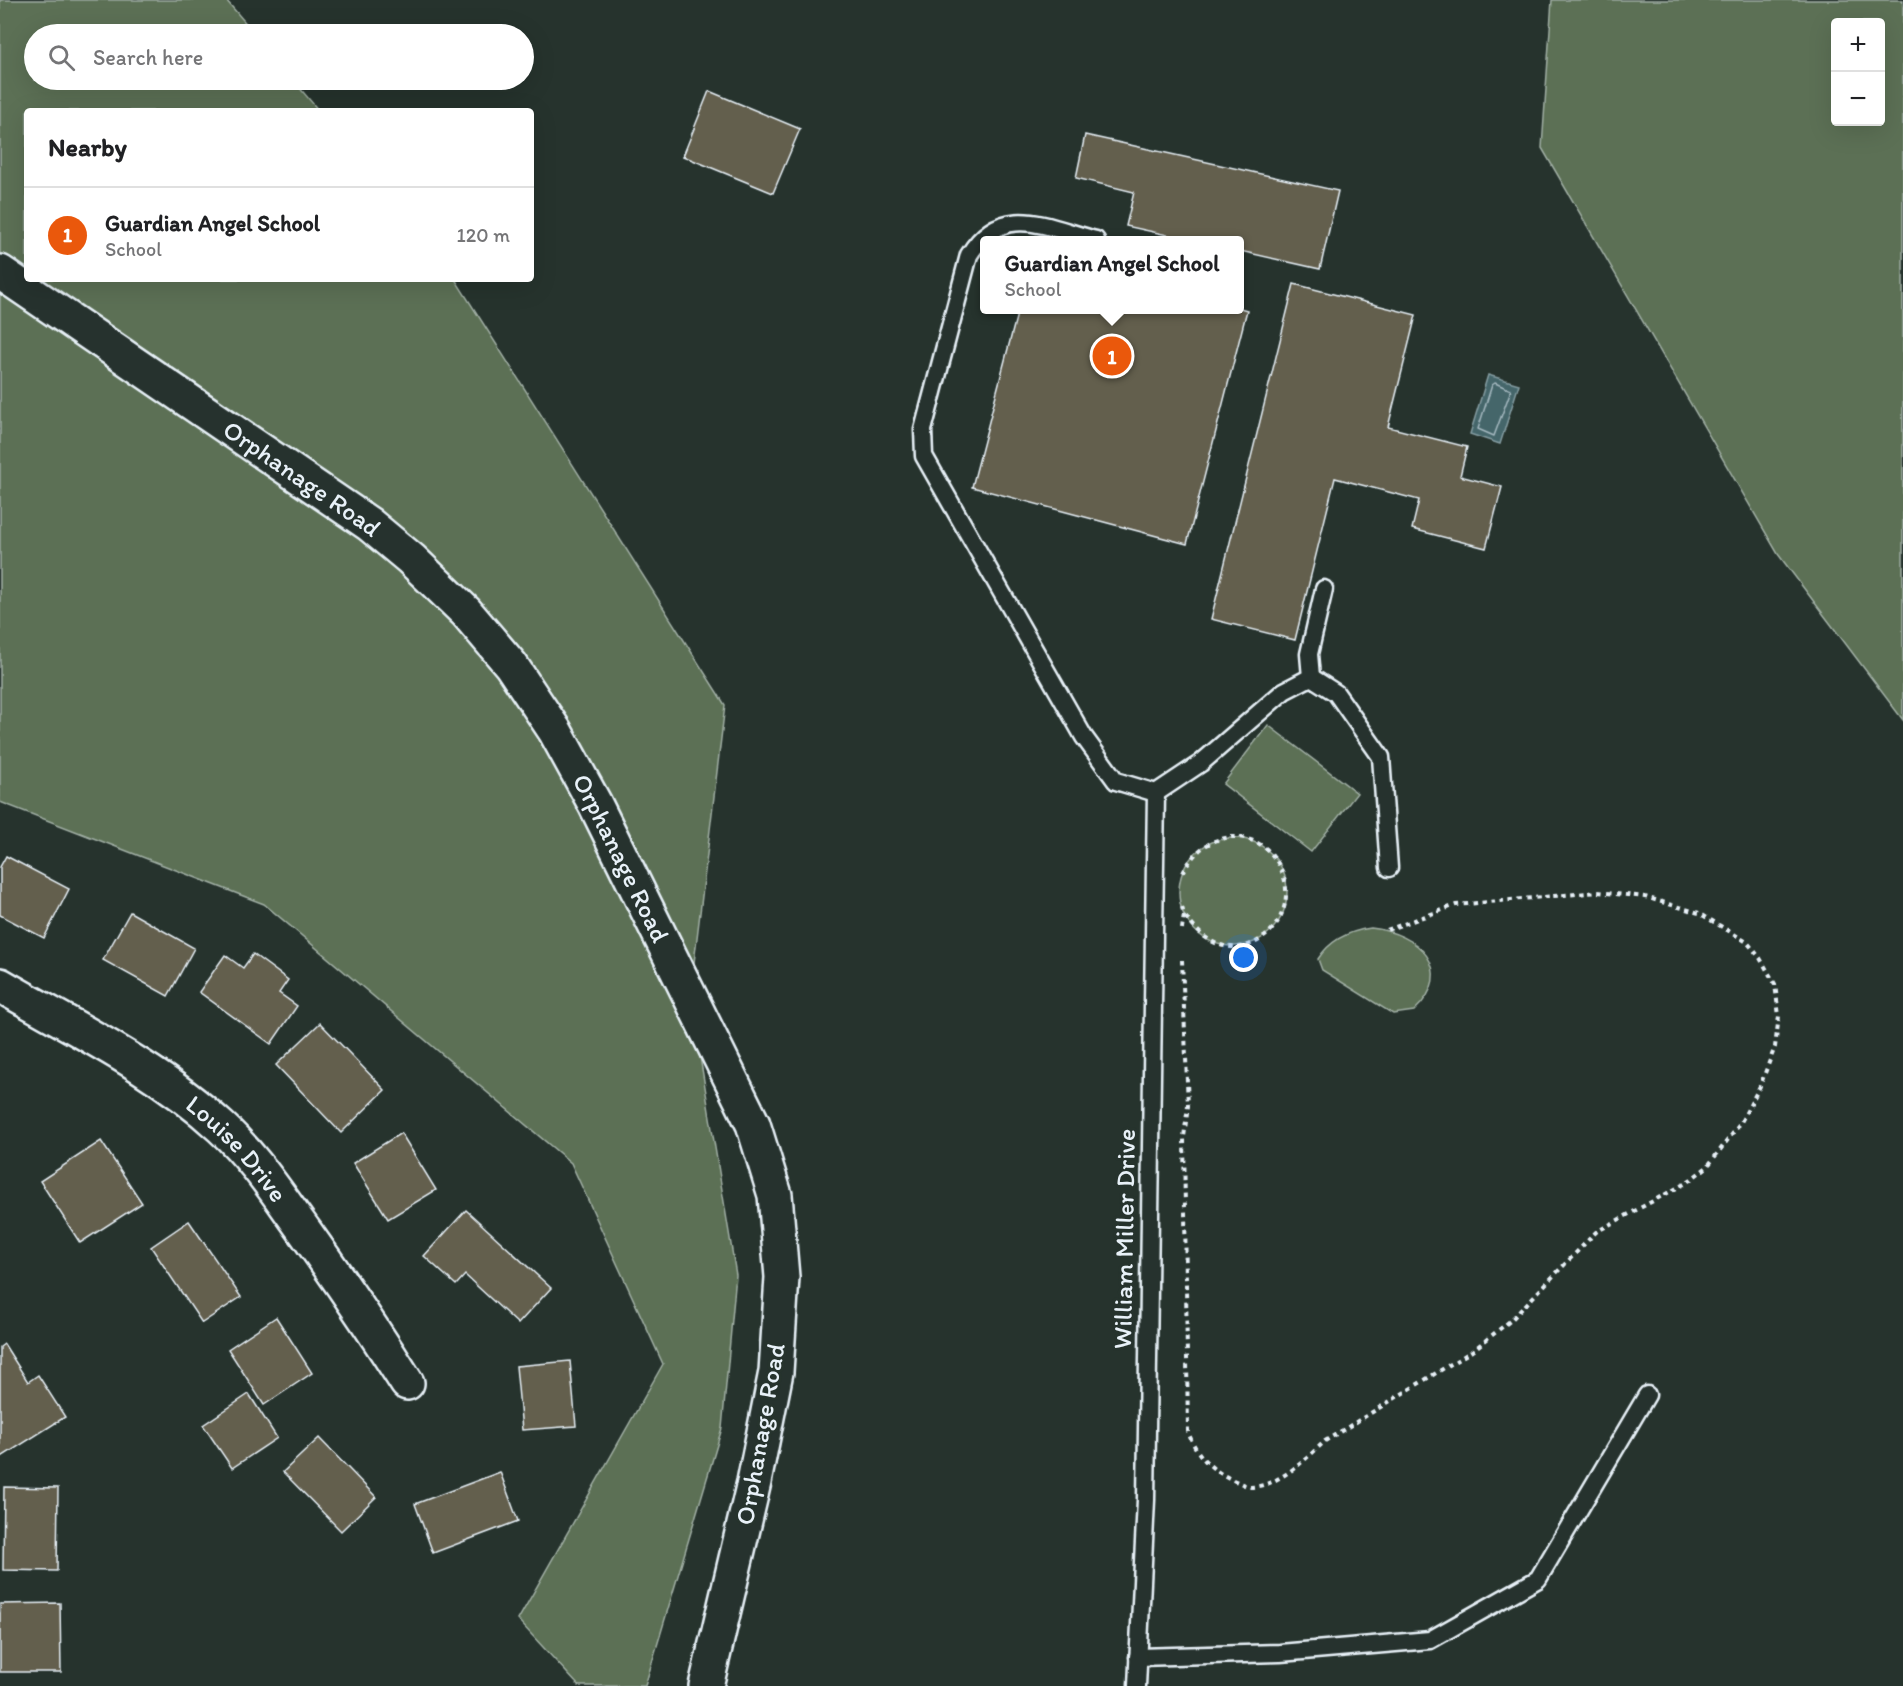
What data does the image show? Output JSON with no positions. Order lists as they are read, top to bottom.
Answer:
{
  "streets": {
    "main road": ["Orphanage Road", "Louise Drive"],
    "lane": ["William Miller Drive"]
  },
  "page": {
    "map_buttons": ["+", "−"],
    "search": "Search here",
    "heading": "Nearby",
    "list": [
      {
        "mark": "1",
        "name": "Guardian Angel School",
        "note": "School",
        "value": "120 m"
      }
    ],
    "popup": ["Guardian Angel School", "School"],
    "pins": "1"
  }
}
